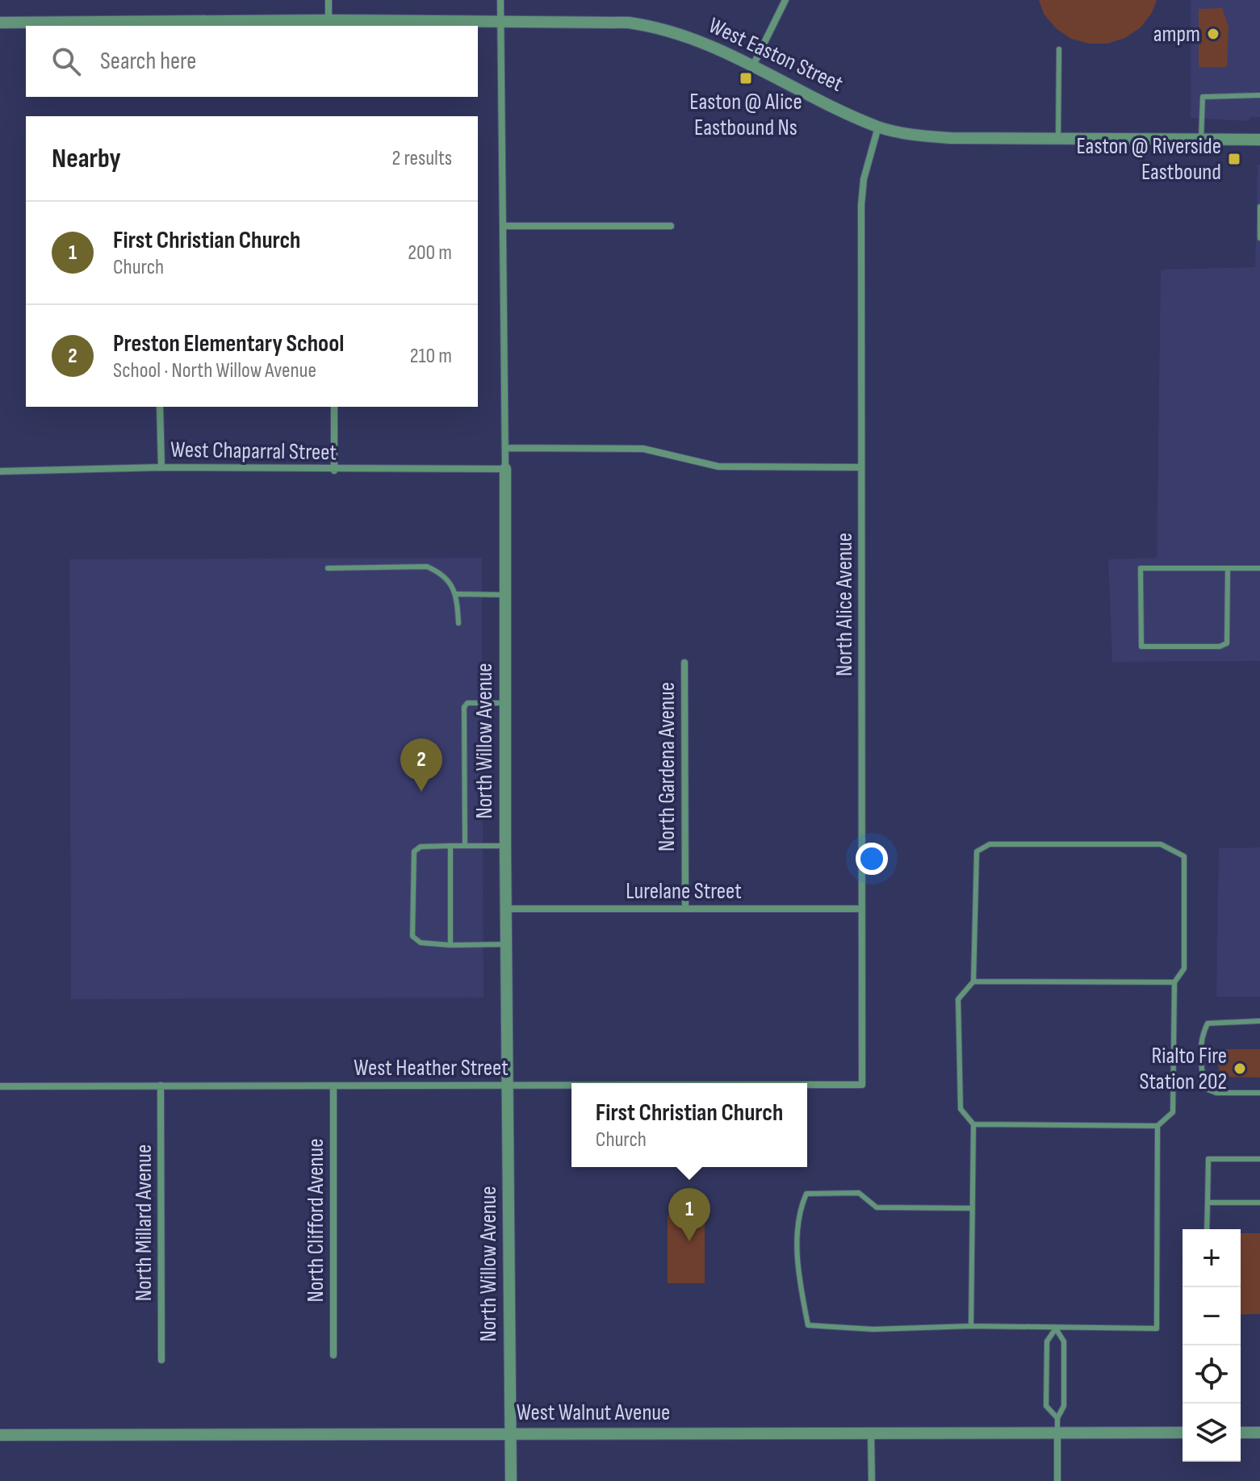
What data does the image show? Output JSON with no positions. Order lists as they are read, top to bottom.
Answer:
{
  "streets": {
    "street": [
      "West Easton Street",
      "West Chaparral Street",
      "North Alice Avenue",
      "North Willow Avenue",
      "North Gardena Avenue",
      "Lurelane Street",
      "West Heather Street",
      "North Clifford Avenue",
      "North Millard Avenue",
      "West Walnut Avenue"
    ]
  },
  "crossings": [
    ["West Easton Street", "North Alice Avenue"],
    ["West Easton Street", "North Willow Avenue"],
    ["West Chaparral Street", "North Willow Avenue"],
    ["North Alice Avenue", "Lurelane Street"],
    ["North Alice Avenue", "West Heather Street"],
    ["North Willow Avenue", "Lurelane Street"],
    ["North Willow Avenue", "West Heather Street"],
    ["North Willow Avenue", "West Walnut Avenue"],
    ["North Gardena Avenue", "Lurelane Street"],
    ["West Heather Street", "North Clifford Avenue"],
    ["West Heather Street", "North Millard Avenue"]
  ],
  "places": {
    "other": ["ampm", "Rialto Fire Station 202"],
    "transit": ["Easton @ Alice Eastbound Ns", "Easton @ Riverside Eastbound"]
  },
  "page": {
    "search": "Search here",
    "heading": ["Nearby", "2 results"],
    "list": [
      {
        "mark": "1",
        "name": "First Christian Church",
        "note": "Church",
        "value": "200 m"
      },
      {
        "mark": "2",
        "name": "Preston Elementary School",
        "note": "School · North Willow Avenue",
        "value": "210 m"
      }
    ],
    "pins": ["2", "1"],
    "popup": ["First Christian Church", "Church"],
    "map_buttons": ["+", "−"]
  }
}
